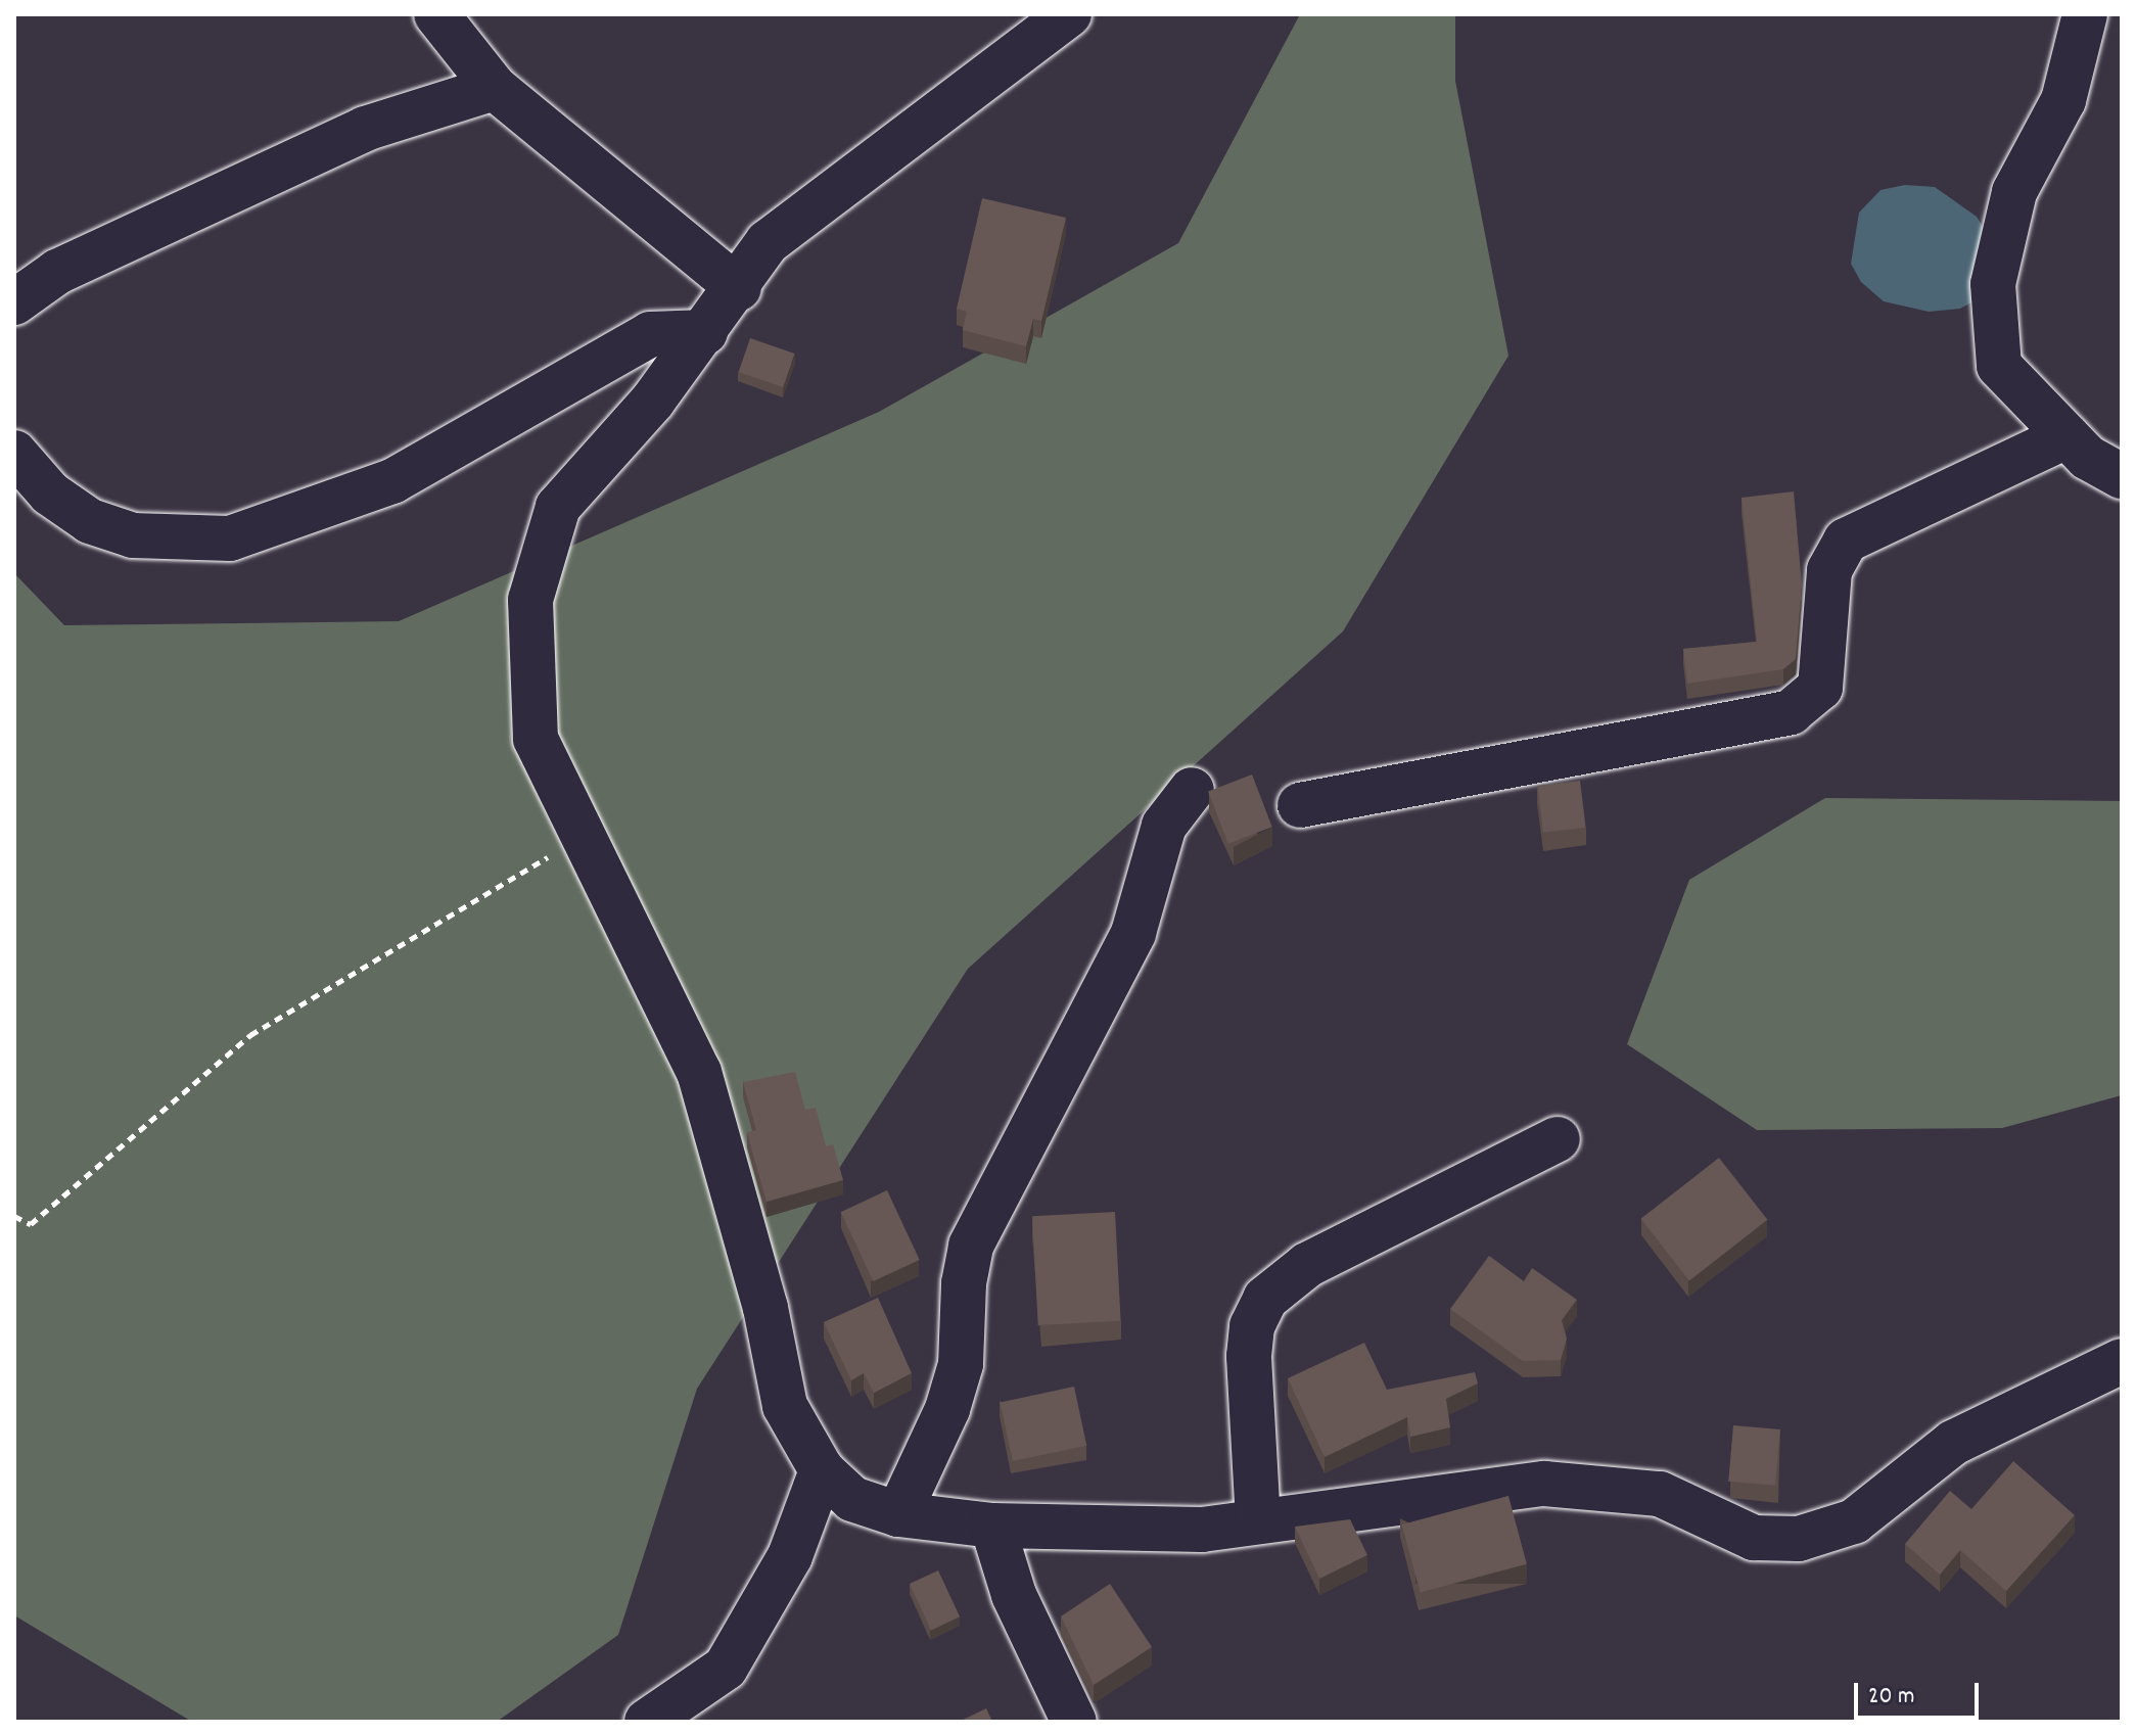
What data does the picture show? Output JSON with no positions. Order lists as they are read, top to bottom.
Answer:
{
  "scale_bar": "20 m"
}
